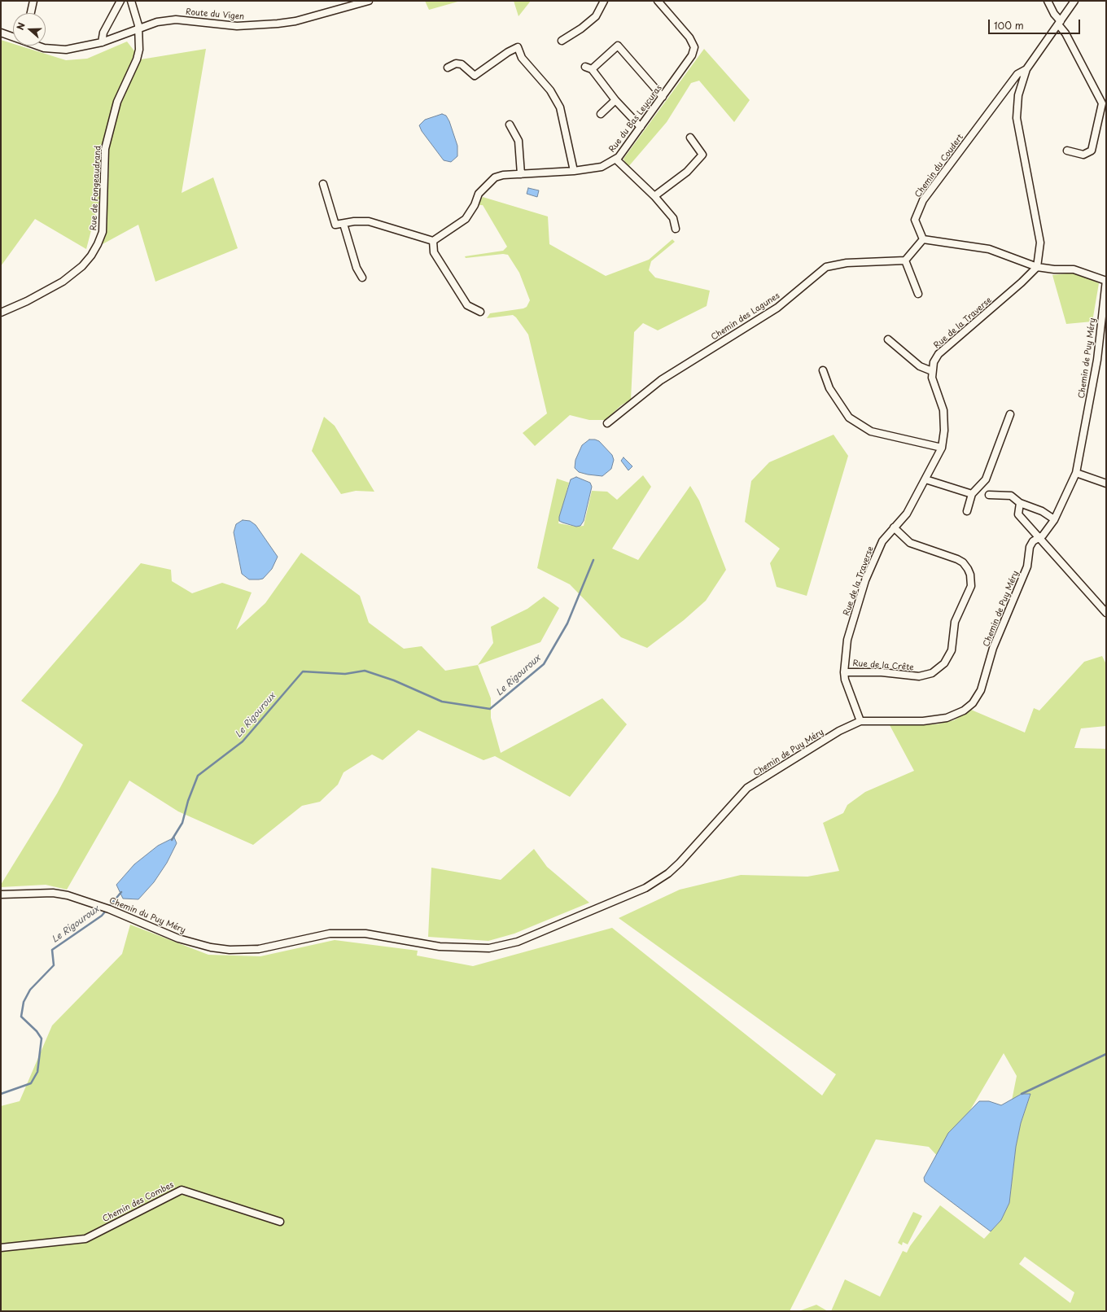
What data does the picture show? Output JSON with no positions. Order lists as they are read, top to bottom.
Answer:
{
  "streets": {
    "street": [
      "Route du Vigen",
      "Rue du Bas Leycuras",
      "Chemin du Coudert",
      "Rue de Fongeaudrand",
      "Chemin des Lagunes",
      "Rue de la Traverse",
      "Chemin de Puy Méry",
      "Rue de la Crête",
      "Chemin du Puy Méry",
      "Chemin des Combes"
    ]
  },
  "crossings": [
    ["Route du Vigen", "Rue de Fongeaudrand"],
    ["Rue de la Traverse", "Chemin de Puy Méry"],
    ["Rue de la Traverse", "Rue de la Crête"],
    ["Chemin de Puy Méry", "Chemin du Puy Méry"]
  ],
  "water": ["Le Rigouroux"],
  "scale_bar": "100 m",
  "north": "left"
}
